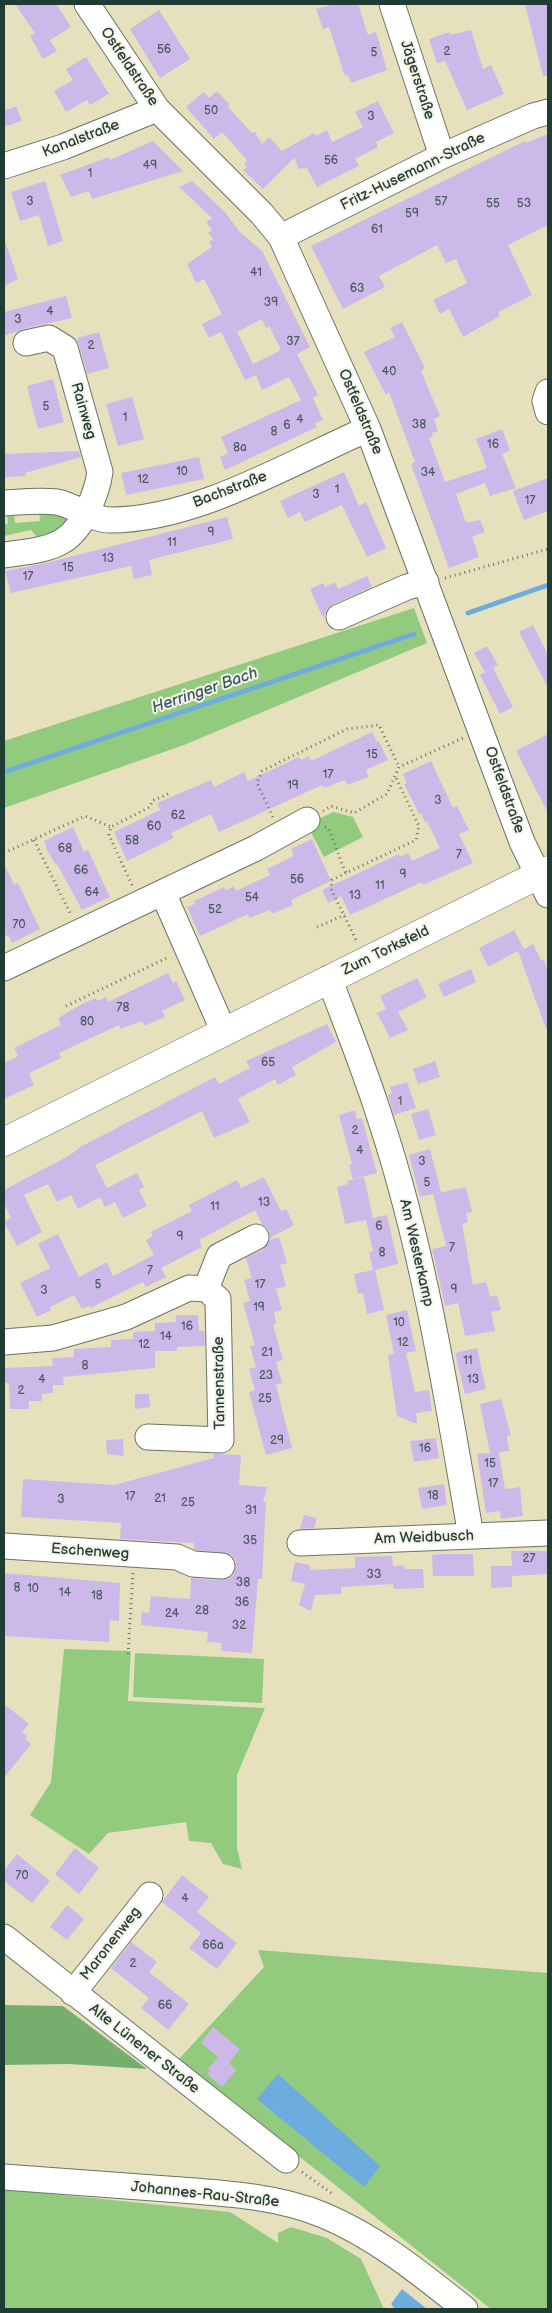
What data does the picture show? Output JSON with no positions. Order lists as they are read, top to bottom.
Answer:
{
  "streets": {
    "main road": ["Zum Torksfeld"],
    "street": [
      "Ostfeldstraße",
      "Jägerstraße",
      "Kanalstraße",
      "Fritz-Husemann-Straße",
      "Rainweg",
      "Bachstraße",
      "Am Westerkamp",
      "Tannenstraße",
      "Am Weidbusch",
      "Eschenweg",
      "Maronenweg",
      "Alte Lünener Straße",
      "Johannes-Rau-Straße"
    ]
  },
  "crossings": [
    ["Ostfeldstraße", "Kanalstraße"],
    ["Ostfeldstraße", "Fritz-Husemann-Straße"],
    ["Ostfeldstraße", "Bachstraße"],
    ["Ostfeldstraße", "Zum Torksfeld"],
    ["Jägerstraße", "Fritz-Husemann-Straße"],
    ["Rainweg", "Bachstraße"],
    ["Zum Torksfeld", "Am Westerkamp"],
    ["Am Westerkamp", "Am Weidbusch"],
    ["Maronenweg", "Alte Lünener Straße"]
  ],
  "water": ["Herringer Bach"],
  "house_numbers": [
    "56",
    "2",
    "5",
    "50",
    "3",
    "56",
    "49",
    "1",
    "3",
    "57",
    "55",
    "53",
    "59",
    "61",
    "41",
    "63",
    "39",
    "4",
    "3",
    "37",
    "2",
    "40",
    "5",
    "1",
    "4",
    "38",
    "6",
    "8",
    "16",
    "8a",
    "10",
    "34",
    "12",
    "1",
    "3",
    "17",
    "9",
    "11",
    "13",
    "15",
    "17",
    "15",
    "17",
    "19",
    "3",
    "62",
    "60",
    "58",
    "68",
    "7",
    "66",
    "9",
    "56",
    "11",
    "64",
    "13",
    "54",
    "52",
    "70",
    "78",
    "80",
    "65",
    "1",
    "2",
    "4",
    "3",
    "5",
    "13",
    "11",
    "6",
    "9",
    "7",
    "8",
    "7",
    "5",
    "17",
    "9",
    "3",
    "19",
    "10",
    "16",
    "14",
    "12",
    "12",
    "21",
    "11",
    "8",
    "23",
    "4",
    "13",
    "2",
    "25",
    "29",
    "16",
    "15",
    "17",
    "18",
    "17",
    "21",
    "3",
    "25",
    "31",
    "35",
    "27",
    "33",
    "38",
    "8",
    "10",
    "14",
    "18",
    "36",
    "28",
    "24",
    "32",
    "70",
    "4",
    "66a",
    "2",
    "66"
  ]
}
